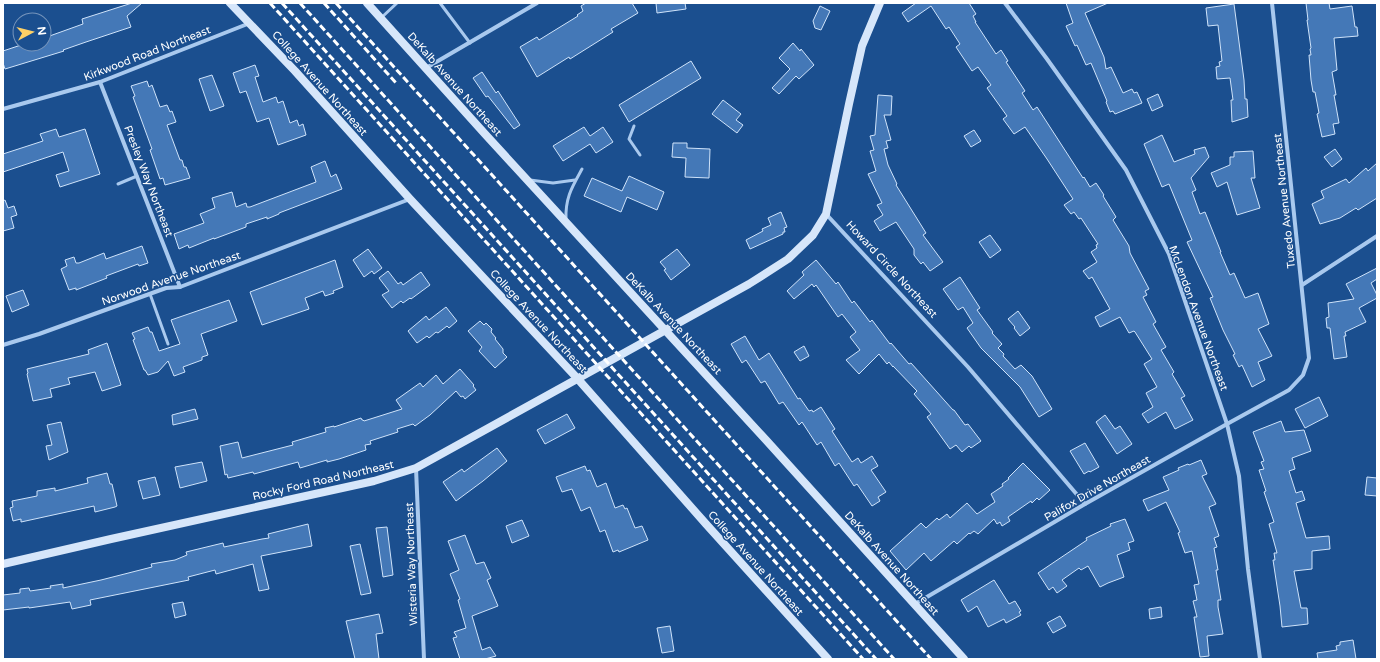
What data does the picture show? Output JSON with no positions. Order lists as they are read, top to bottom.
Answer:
{
  "streets": {
    "street": [
      "Kirkwood Road Northeast",
      "College Avenue Northeast",
      "DeKalb Avenue Northeast",
      "Presley Way Northeast",
      "Tuxedo Avenue Northeast",
      "Howard Circle Northeast",
      "Norwood Avenue Northeast",
      "McLendon Avenue Northeast",
      "Rocky Ford Road Northeast",
      "Palifox Drive Northeast",
      "Wisteria Way Northeast"
    ]
  },
  "crossings": [
    ["Kirkwood Road Northeast", "College Avenue Northeast"],
    ["Kirkwood Road Northeast", "Presley Way Northeast"],
    ["College Avenue Northeast", "Norwood Avenue Northeast"],
    ["College Avenue Northeast", "Rocky Ford Road Northeast"],
    ["DeKalb Avenue Northeast", "Rocky Ford Road Northeast"],
    ["DeKalb Avenue Northeast", "Palifox Drive Northeast"],
    ["Presley Way Northeast", "Norwood Avenue Northeast"],
    ["Tuxedo Avenue Northeast", "Palifox Drive Northeast"],
    ["Howard Circle Northeast", "Rocky Ford Road Northeast"],
    ["Howard Circle Northeast", "Palifox Drive Northeast"],
    ["McLendon Avenue Northeast", "Palifox Drive Northeast"],
    ["Rocky Ford Road Northeast", "Wisteria Way Northeast"]
  ],
  "north": "right"
}
